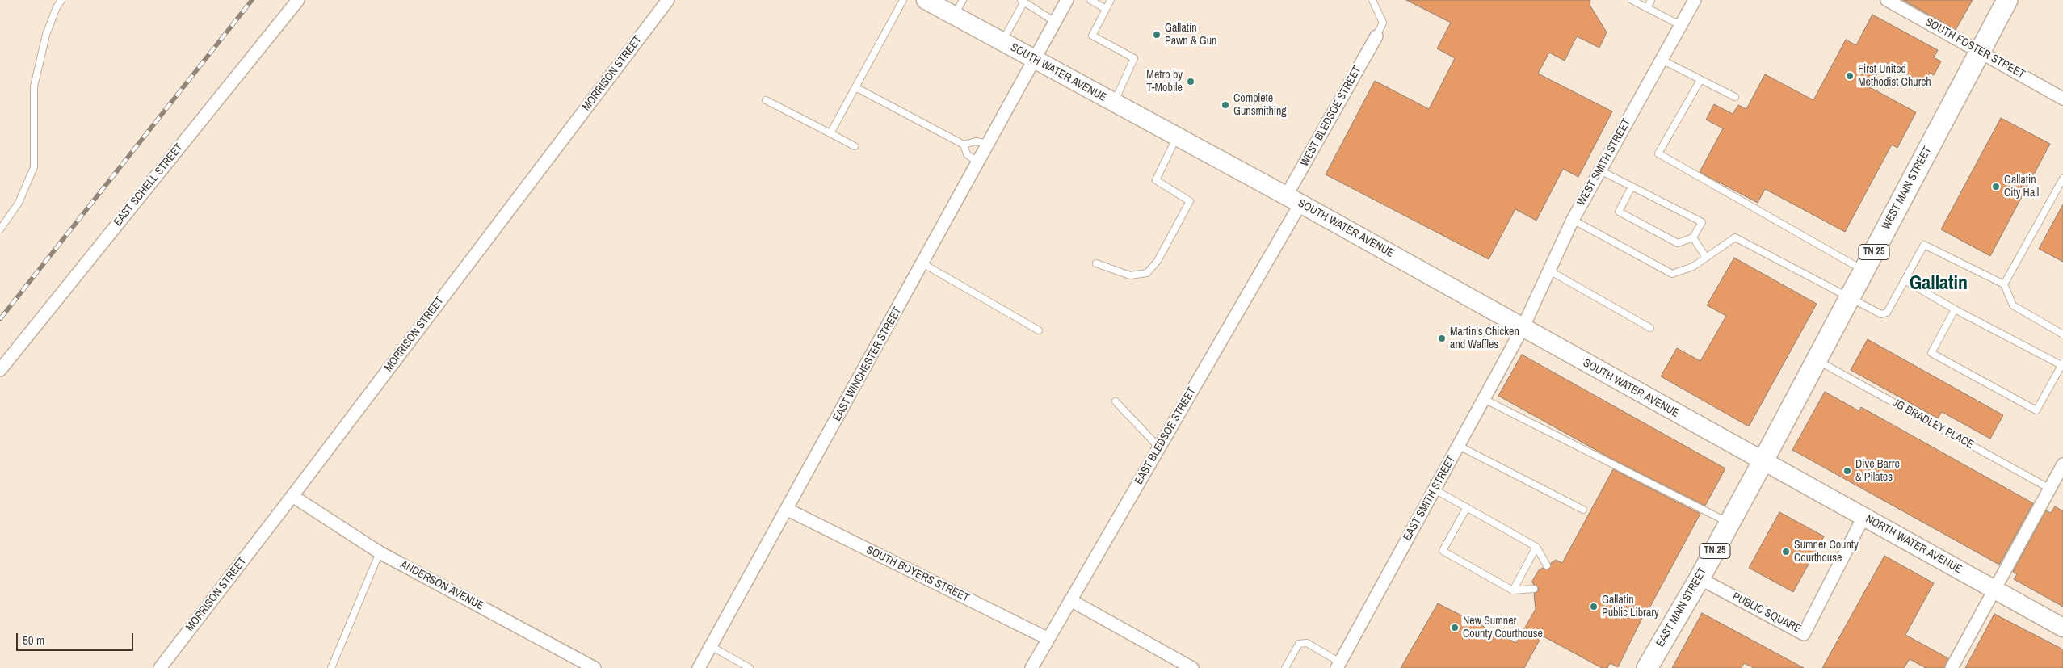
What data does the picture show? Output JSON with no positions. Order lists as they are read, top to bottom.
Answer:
{
  "streets": {
    "main road": [
      "SOUTH WATER AVENUE",
      "WEST MAIN STREET",
      "TN 25",
      "NORTH WATER AVENUE",
      "EAST MAIN STREET"
    ],
    "street": [
      "SOUTH FOSTER STREET",
      "MORRISON STREET",
      "WEST BLEDSOE STREET",
      "WEST SMITH STREET",
      "EAST SCHELL STREET",
      "EAST WINCHESTER STREET",
      "EAST BLEDSOE STREET",
      "EAST SMITH STREET",
      "SOUTH BOYERS STREET",
      "ANDERSON AVENUE",
      "PUBLIC SQUARE"
    ],
    "lane": ["JG BRADLEY PLACE"]
  },
  "crossings": [
    ["SOUTH FOSTER STREET", "WEST MAIN STREET"],
    ["SOUTH WATER AVENUE", "WEST BLEDSOE STREET"],
    ["SOUTH WATER AVENUE", "WEST SMITH STREET"],
    ["SOUTH WATER AVENUE", "WEST MAIN STREET"],
    ["SOUTH WATER AVENUE", "EAST WINCHESTER STREET"],
    ["SOUTH WATER AVENUE", "EAST BLEDSOE STREET"],
    ["SOUTH WATER AVENUE", "EAST SMITH STREET"],
    ["SOUTH WATER AVENUE", "NORTH WATER AVENUE"],
    ["SOUTH WATER AVENUE", "EAST MAIN STREET"],
    ["MORRISON STREET", "ANDERSON AVENUE"],
    ["WEST BLEDSOE STREET", "EAST BLEDSOE STREET"],
    ["WEST SMITH STREET", "EAST SMITH STREET"],
    ["WEST MAIN STREET", "JG BRADLEY PLACE"],
    ["WEST MAIN STREET", "NORTH WATER AVENUE"],
    ["WEST MAIN STREET", "EAST MAIN STREET"],
    ["EAST WINCHESTER STREET", "SOUTH BOYERS STREET"],
    ["EAST BLEDSOE STREET", "SOUTH BOYERS STREET"],
    ["NORTH WATER AVENUE", "EAST MAIN STREET"],
    ["NORTH WATER AVENUE", "PUBLIC SQUARE"],
    ["EAST MAIN STREET", "PUBLIC SQUARE"]
  ],
  "districts": ["Gallatin"],
  "places": [
    "Gallatin Pawn & Gun",
    "First United Methodist Church",
    "Metro by T-Mobile",
    "Complete Gunsmithing",
    "Gallatin City Hall",
    "Martin's Chicken and Waffles",
    "Dive Barre & Pilates",
    "Sumner County Courthouse",
    "Gallatin Public Library",
    "New Sumner County Courthouse"
  ],
  "scale_bar": "50 m"
}
